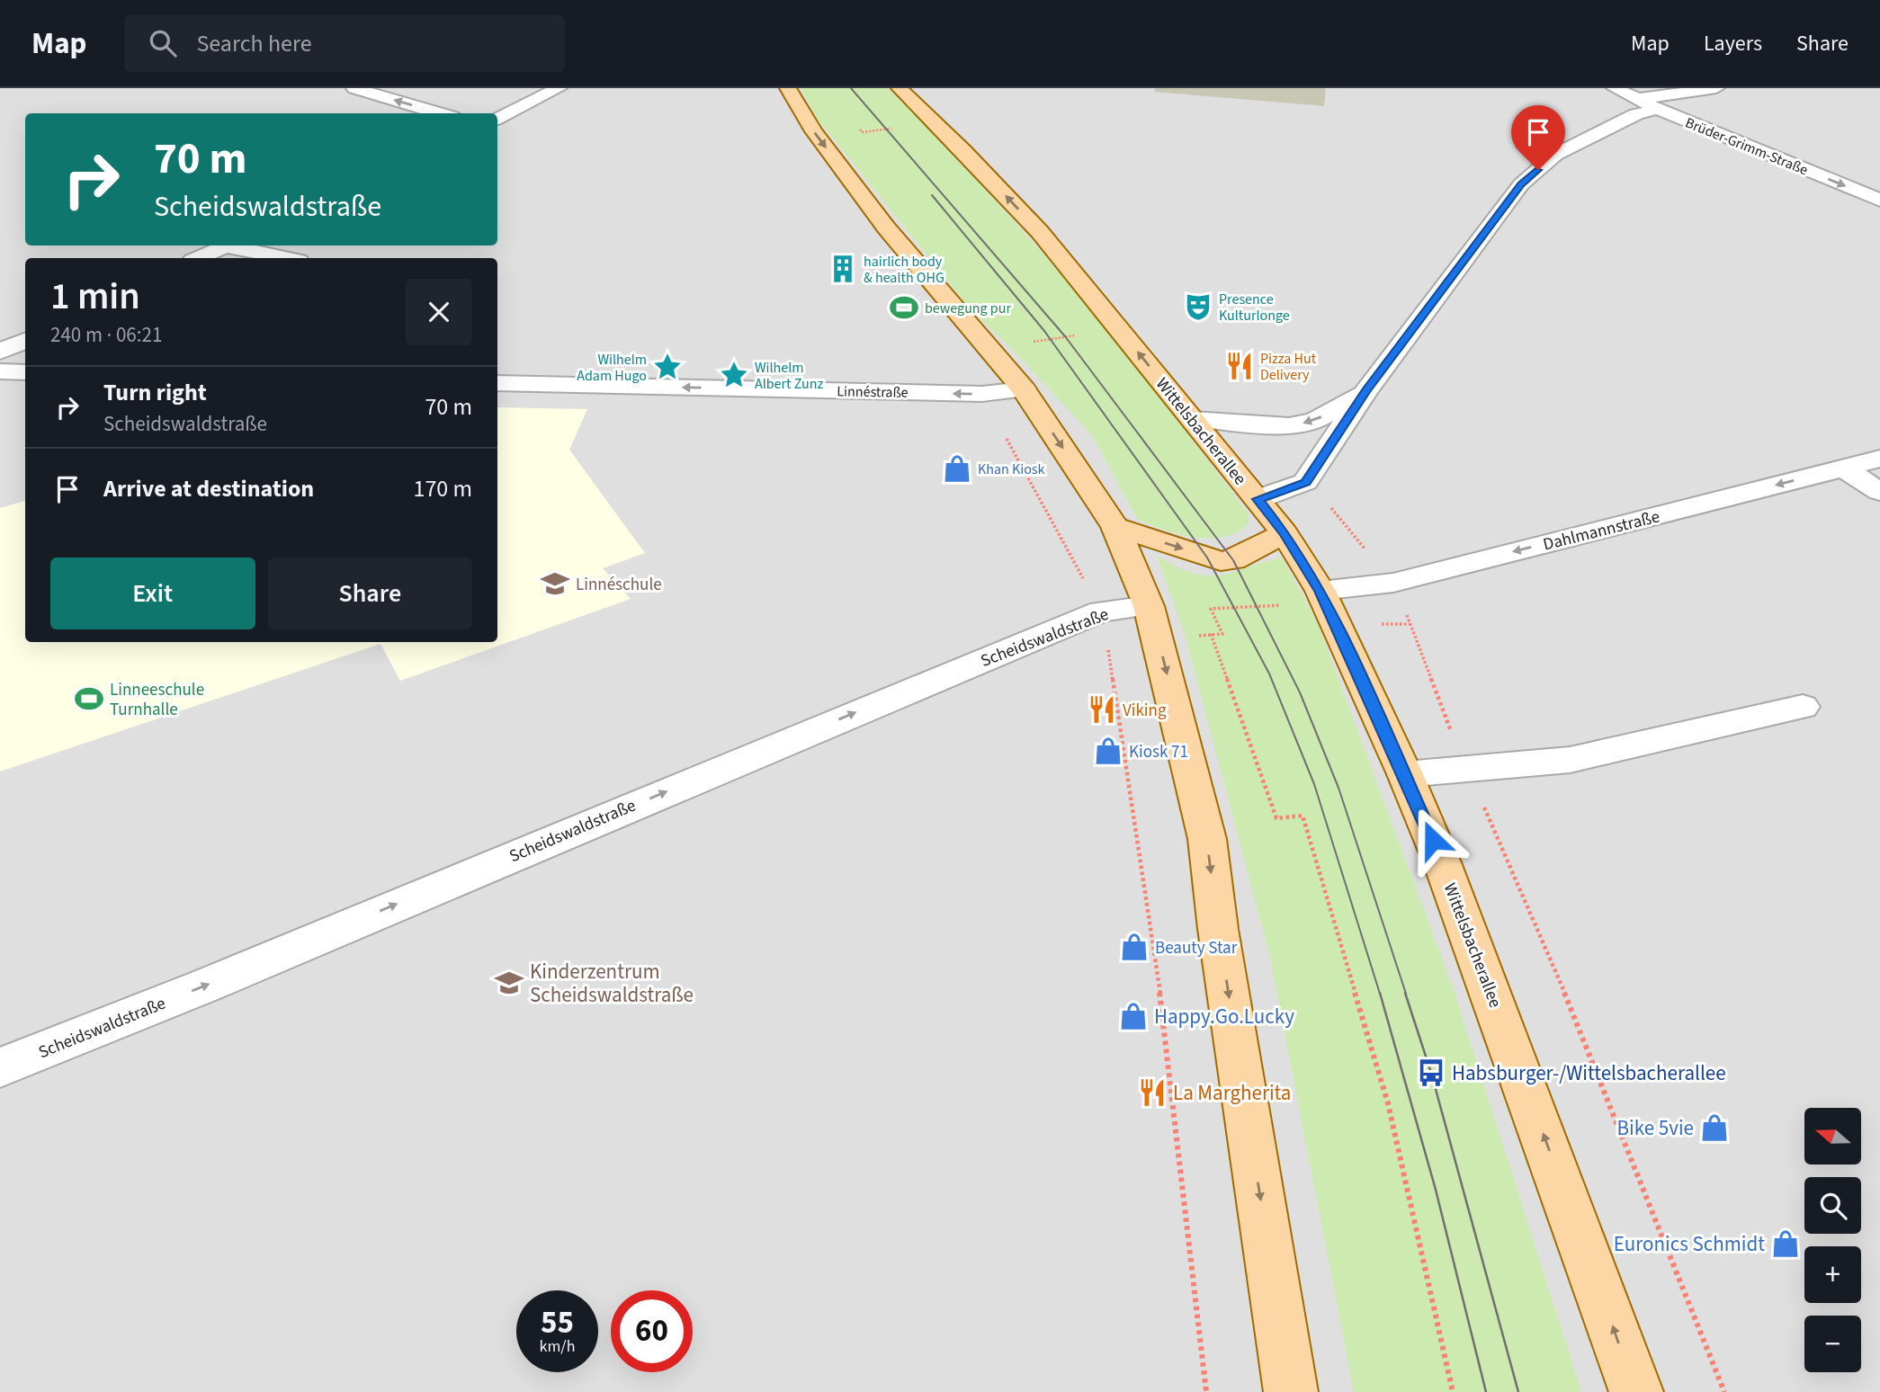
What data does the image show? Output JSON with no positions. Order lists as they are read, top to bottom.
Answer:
{
  "streets": {
    "main road": ["Wittelsbacherallee"],
    "street": [
      "Brüder-Grimm-Straße",
      "Linnéstraße",
      "Dahlmannstraße",
      "Scheidswaldstraße"
    ]
  },
  "crossings": [
    ["Wittelsbacherallee", "Dahlmannstraße"]
  ],
  "one_way": ["Brüder-Grimm-Straße", "Linnéstraße", "Scheidswaldstraße"],
  "places": {
    "building": ["hairlich body & health OHG"],
    "theatre": ["Presence Kulturlonge"],
    "sports": ["bewegung pur", "Linneeschule Turnhalle"],
    "restaurant": ["Pizza Hut Delivery", "Viking", "La Margherita"],
    "place": ["Wilhelm Adam Hugo", "Wilhelm Albert Zunz"],
    "shop": [
      "Khan Kiosk",
      "Kiosk 71",
      "Beauty Star",
      "Happy.Go.Lucky",
      "Bike 5vie",
      "Euronics Schmidt"
    ],
    "school or university": ["Linnéschule", "Kinderzentrum Scheidswaldstraße"],
    "bus stop": ["Habsburger-/Wittelsbacherallee"]
  },
  "north": "left",
  "page": {
    "header": "Map",
    "search": "Search here",
    "nav": ["Map", "Layers", "Share"],
    "turn": ["70 m", "Scheidswaldstraße"],
    "heading": ["1 min", "240 m · 06:21"],
    "list": [
      {
        "name": "Turn right",
        "note": "Scheidswaldstraße",
        "value": "70 m"
      },
      {
        "name": "Arrive at destination",
        "value": "170 m"
      }
    ],
    "buttons": ["Exit", "Share"],
    "map_buttons": ["+", "−"],
    "speed": "55 km/h",
    "limit": "60"
  }
}
